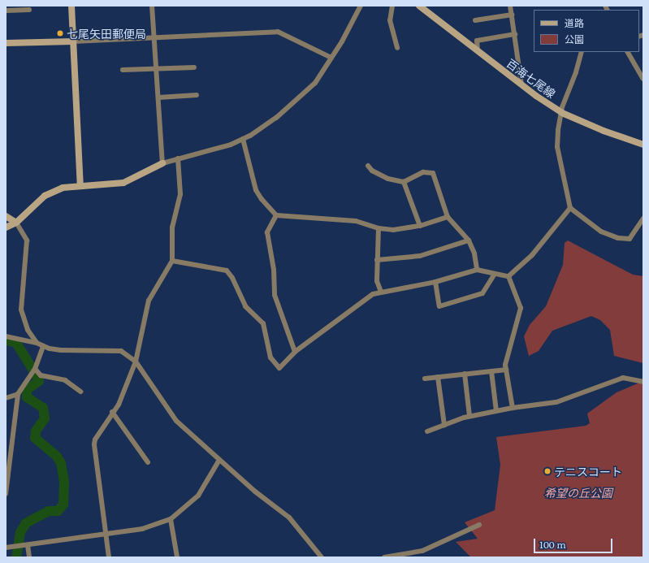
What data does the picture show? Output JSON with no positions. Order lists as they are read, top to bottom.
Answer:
{
  "streets": {
    "street": ["百海七尾線"]
  },
  "parks": ["希望の丘公園"],
  "places": ["七尾矢田郵便局", "テニスコート"],
  "legend": ["道路", "公園"],
  "scale_bar": "100 m"
}
